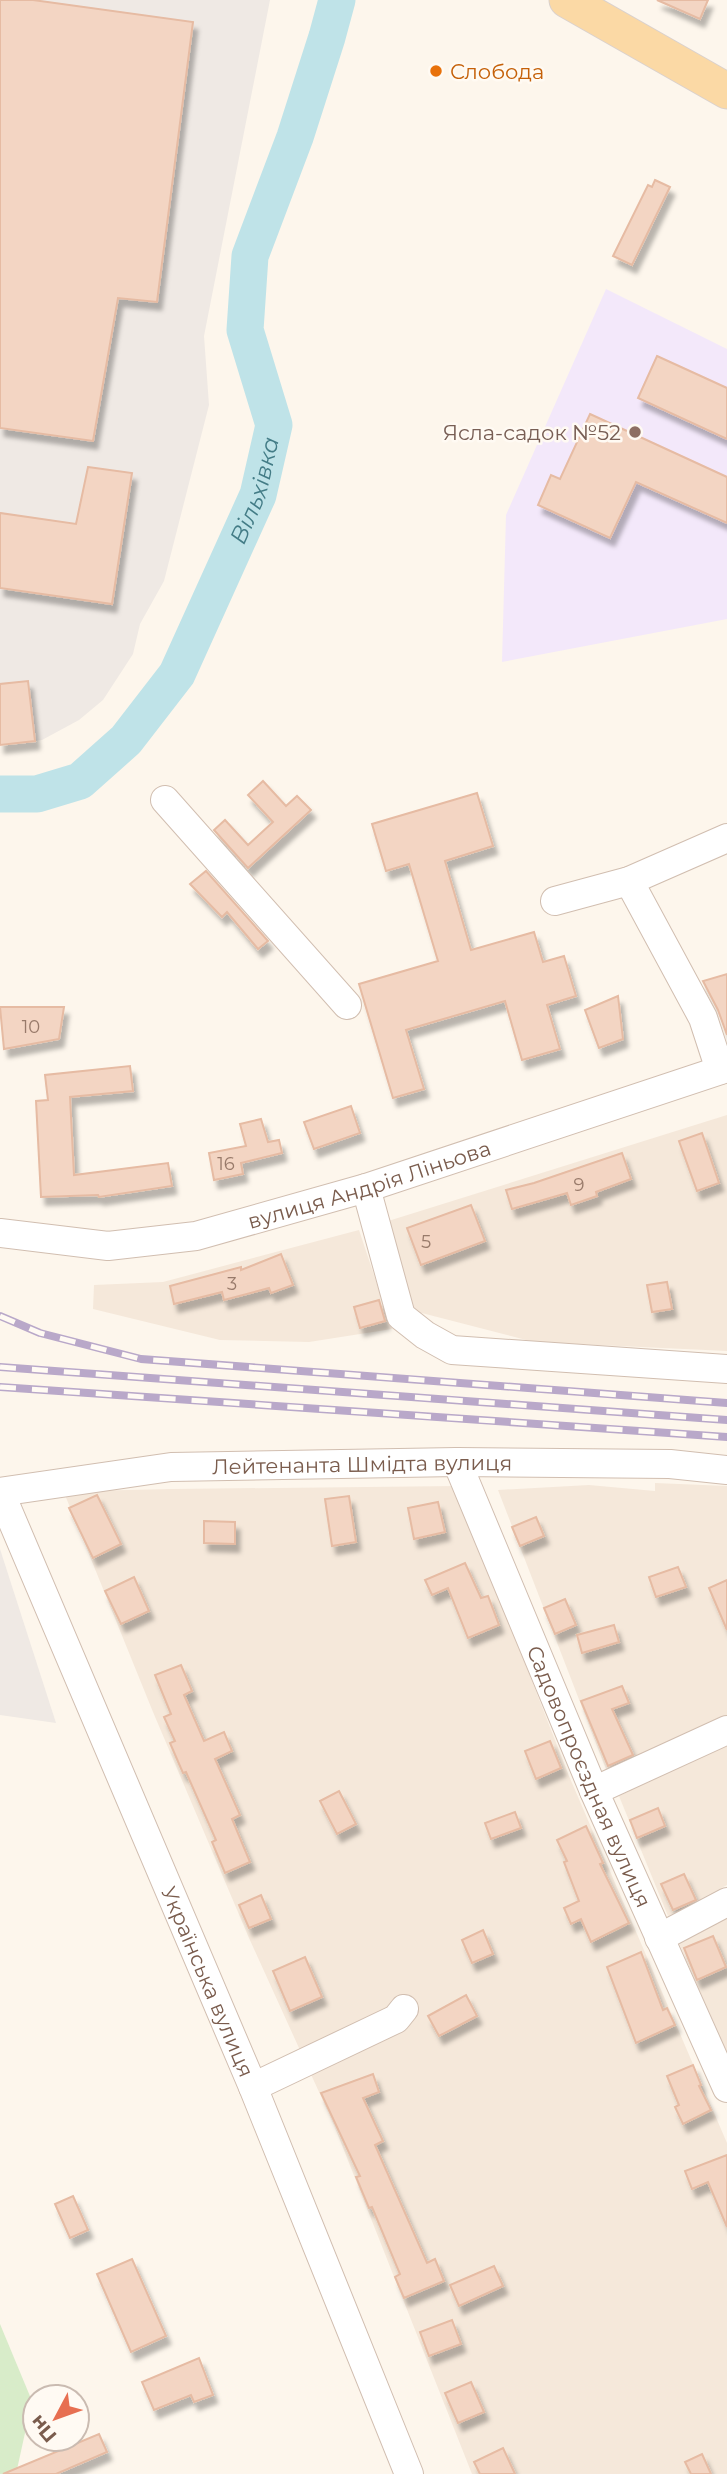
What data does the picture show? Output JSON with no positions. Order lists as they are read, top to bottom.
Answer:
{
  "streets": {
    "street": [
      "вулиця Андрія Ліньова",
      "Лейтенанта Шмідта вулиця",
      "Садовопроєздная вулиця",
      "Українська вулиця"
    ]
  },
  "crossings": [
    ["Лейтенанта Шмідта вулиця", "Садовопроєздная вулиця"],
    ["Лейтенанта Шмідта вулиця", "Українська вулиця"]
  ],
  "water": ["Вільхівка"],
  "places": ["Слобода", "Ясла-садок №52"],
  "house_numbers": [
    "10",
    "16",
    "9",
    "5",
    "3"
  ],
  "north": "bottom left"
}
